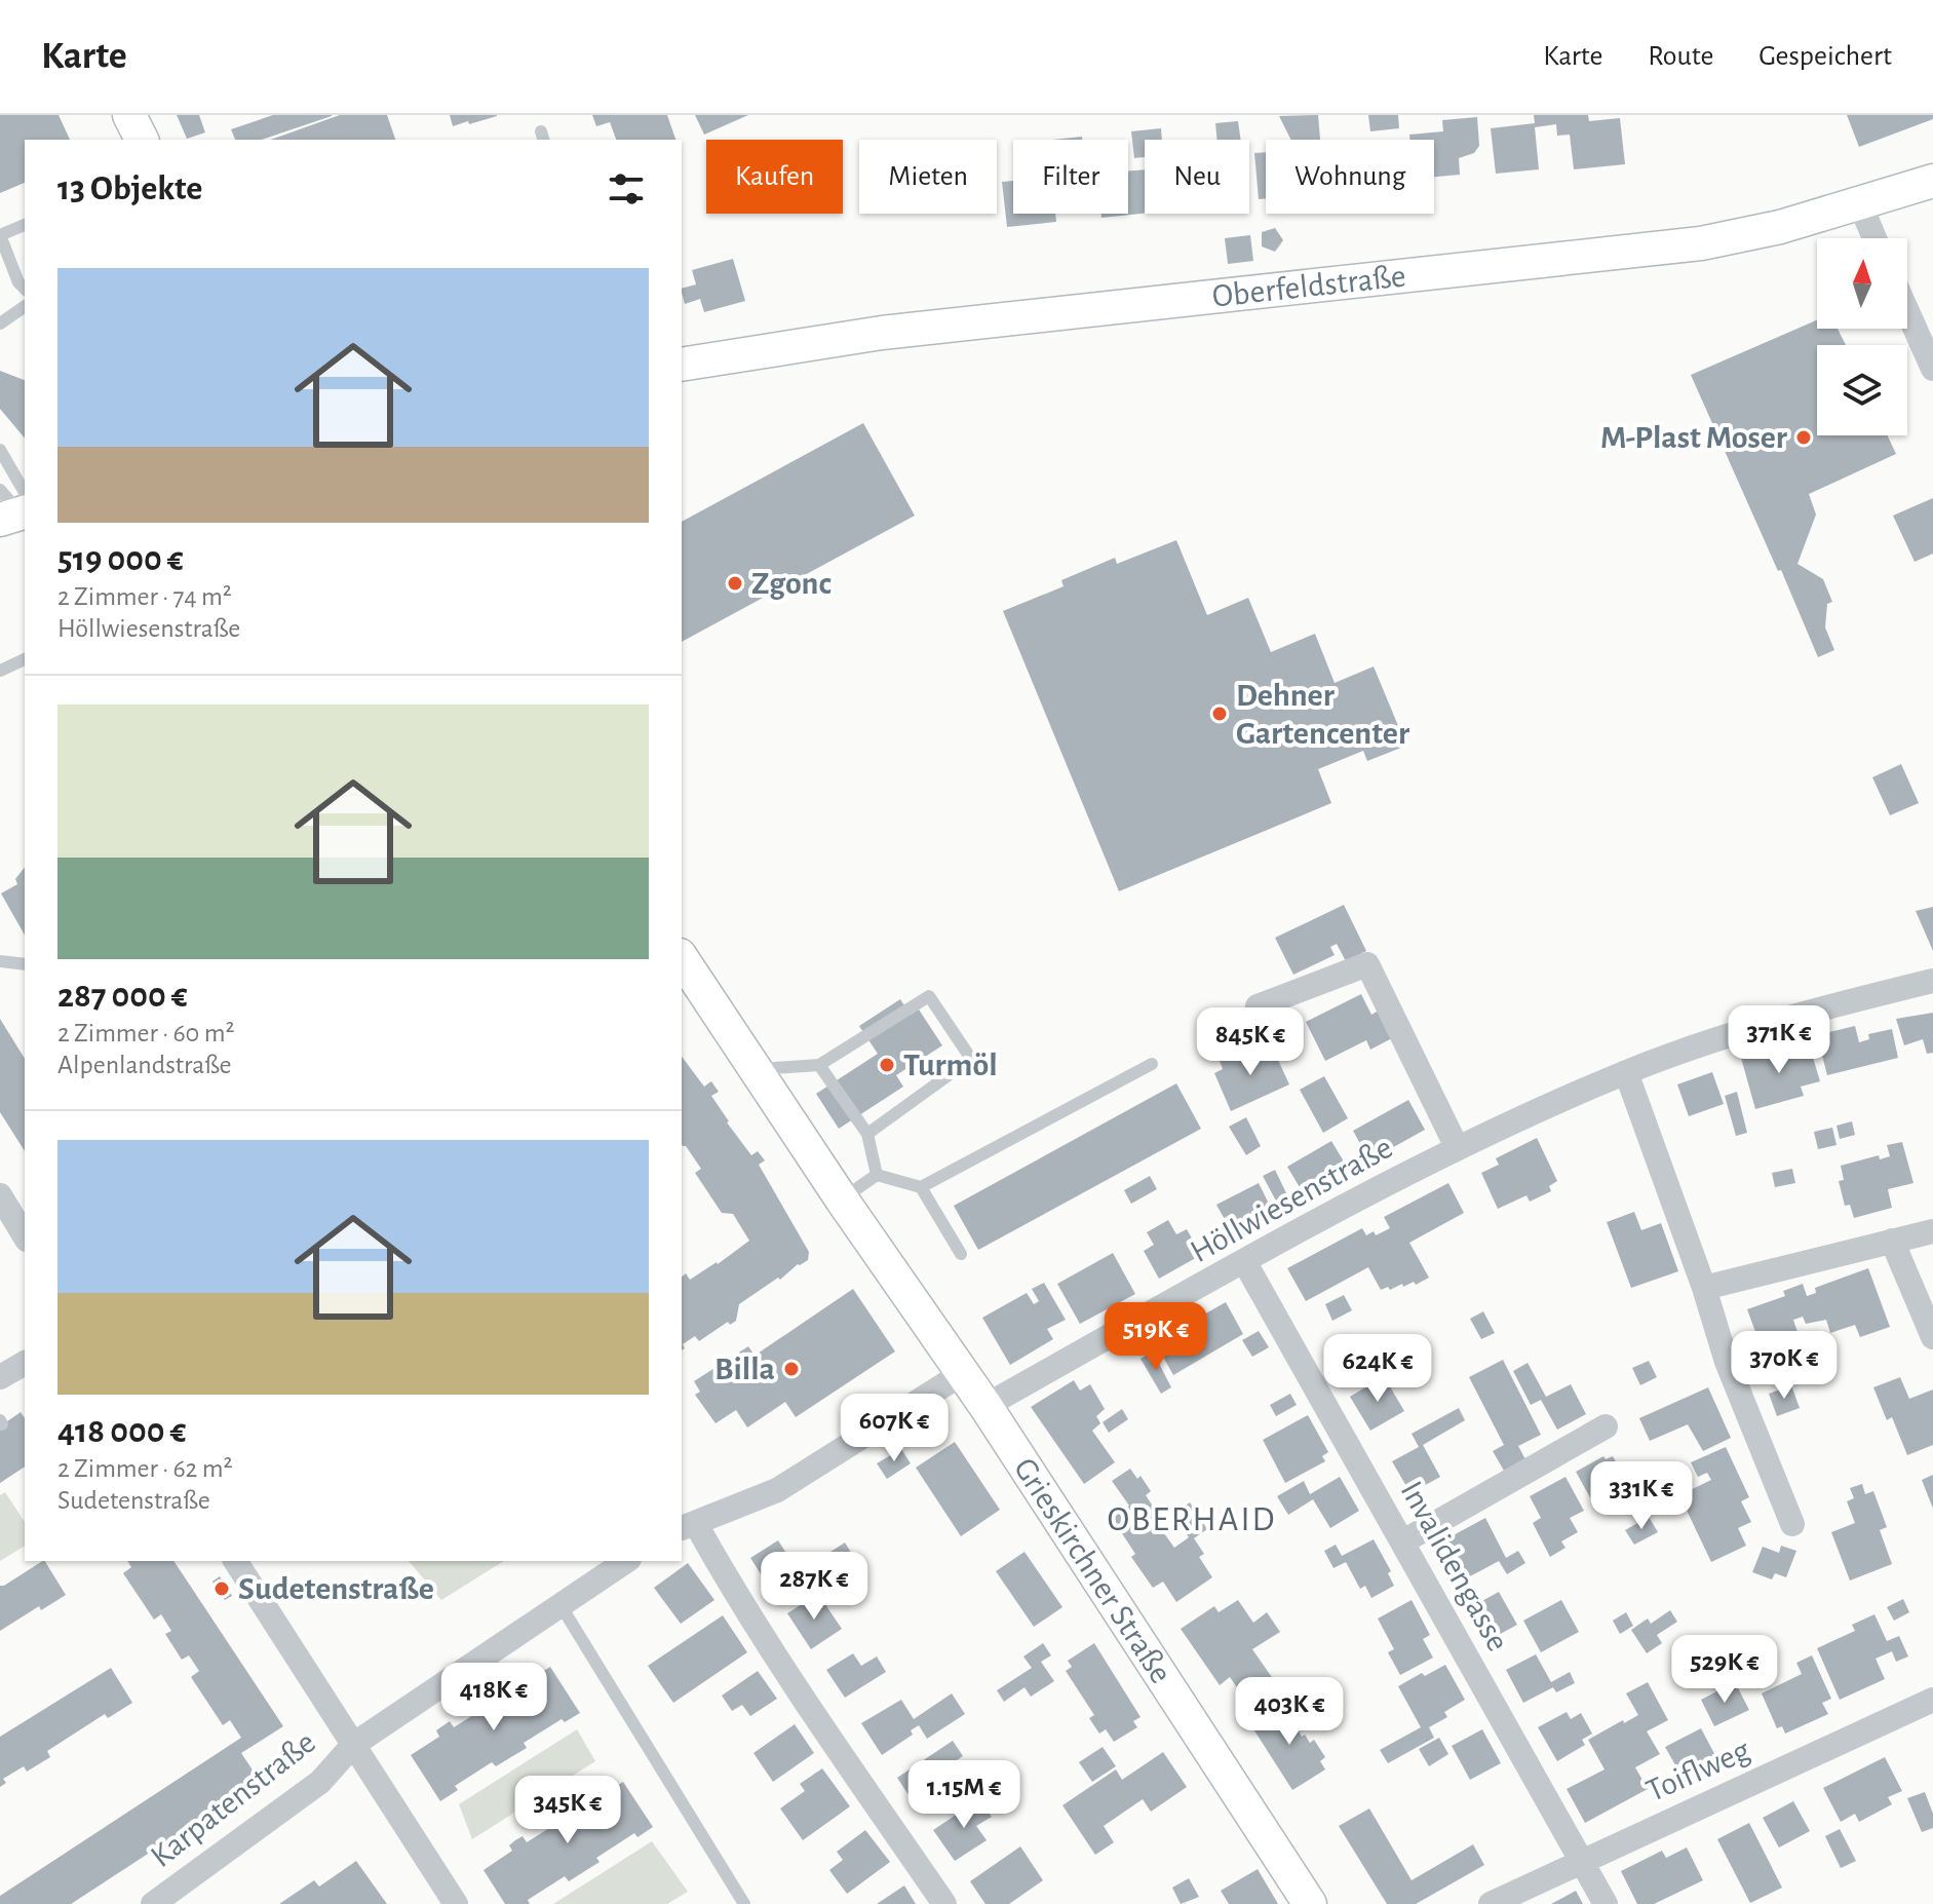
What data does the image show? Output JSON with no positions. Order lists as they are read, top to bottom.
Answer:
{
  "streets": {
    "main road": ["Oberfeldstraße", "Grieskirchner Straße"],
    "street": [
      "Höllwiesenstraße",
      "Invalidengasse",
      "Toiflweg",
      "Karpatenstraße"
    ]
  },
  "crossings": [
    ["Höllwiesenstraße", "Invalidengasse"],
    ["Höllwiesenstraße", "Grieskirchner Straße"],
    ["Invalidengasse", "Toiflweg"]
  ],
  "districts": ["OBERHAID"],
  "places": [
    "M-Plast Moser",
    "Zgonc",
    "Dehner Gartencenter",
    "Turmöl",
    "Billa",
    "Sudetenstraße"
  ],
  "north": "top",
  "page": {
    "header": "Karte",
    "nav": ["Karte", "Route", "Gespeichert"],
    "chip": [
      "Kaufen",
      "Mieten",
      "Filter",
      "Neu",
      "Wohnung"
    ],
    "heading": "13 Objekte",
    "list": [
      {
        "name": "519 000 €",
        "note": "2 Zimmer · 74 m² · Höllwiesenstraße"
      },
      {
        "name": "287 000 €",
        "note": "2 Zimmer · 60 m² · Alpenlandstraße"
      },
      {
        "name": "418 000 €",
        "note": "2 Zimmer · 62 m² · Sudetenstraße"
      }
    ],
    "price": [
      "371K €",
      "845K €",
      "519K €",
      "370K €",
      "624K €",
      "607K €",
      "331K €",
      "287K €",
      "529K €",
      "418K €",
      "403K €",
      "1.15M €",
      "345K €"
    ]
  }
}
